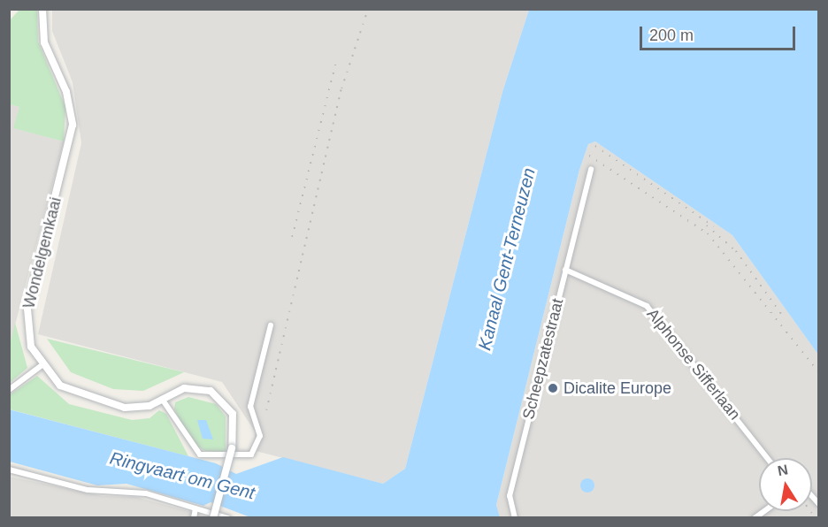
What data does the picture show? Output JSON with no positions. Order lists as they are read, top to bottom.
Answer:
{
  "streets": {
    "main road": ["Wondelgemkaai"],
    "street": ["Scheepzatestraat", "Alphonse Sifferlaan"]
  },
  "crossings": [
    ["Scheepzatestraat", "Alphonse Sifferlaan"]
  ],
  "water": ["Kanaal Gent-Terneuzen", "Ringvaart om Gent"],
  "places": ["Dicalite Europe"],
  "scale_bar": "200 m",
  "north": "top"
}
